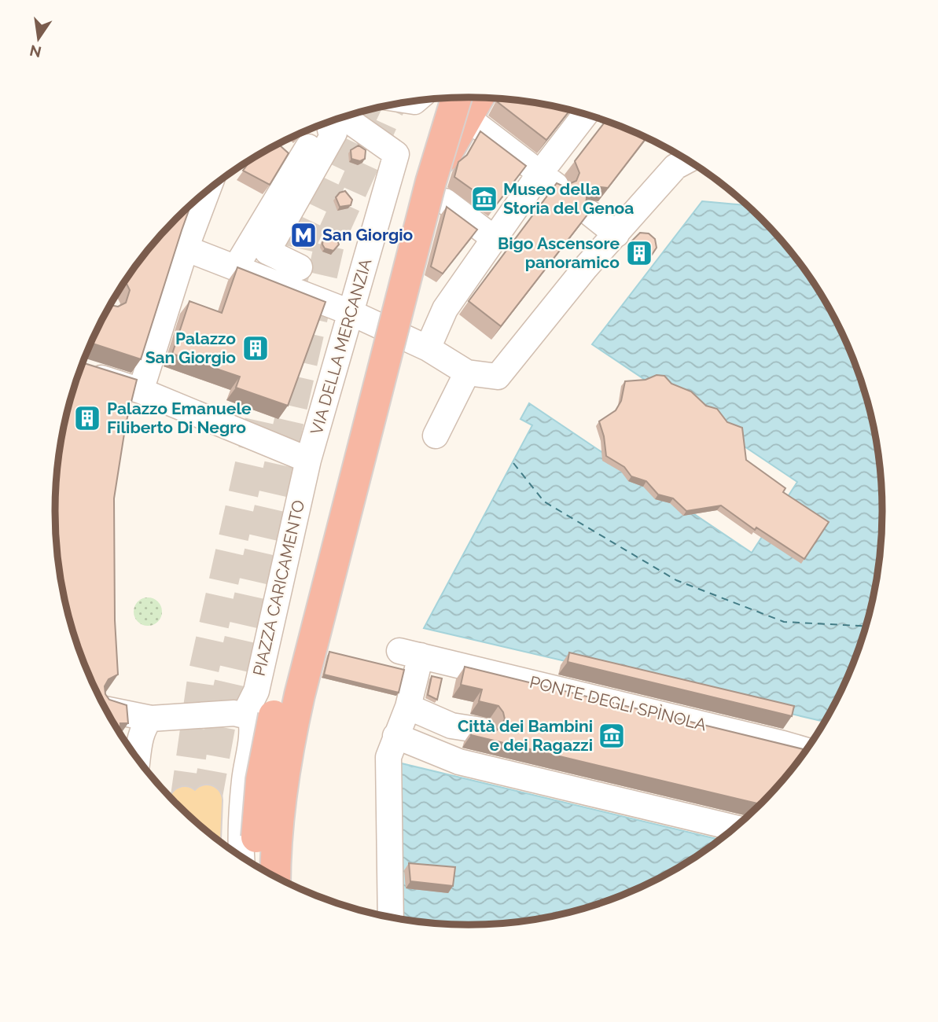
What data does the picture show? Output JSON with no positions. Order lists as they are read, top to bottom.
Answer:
{
  "streets": {
    "street": ["VIA DELLA MERCANZIA", "PIAZZA CARICAMENTO", "PONTE DEGLI SPÌNOLA"]
  },
  "crossings": [
    ["VIA DELLA MERCANZIA", "PIAZZA CARICAMENTO"]
  ],
  "places": {
    "museum": ["Museo della Storia del Genoa", "Città dei Bambini e dei Ragazzi"],
    "metro station": ["San Giorgio"],
    "building": ["Bigo Ascensore panoramico", "Palazzo San Giorgio", "Palazzo Emanuele Filiberto Di Negro"]
  },
  "north": "bottom"
}
